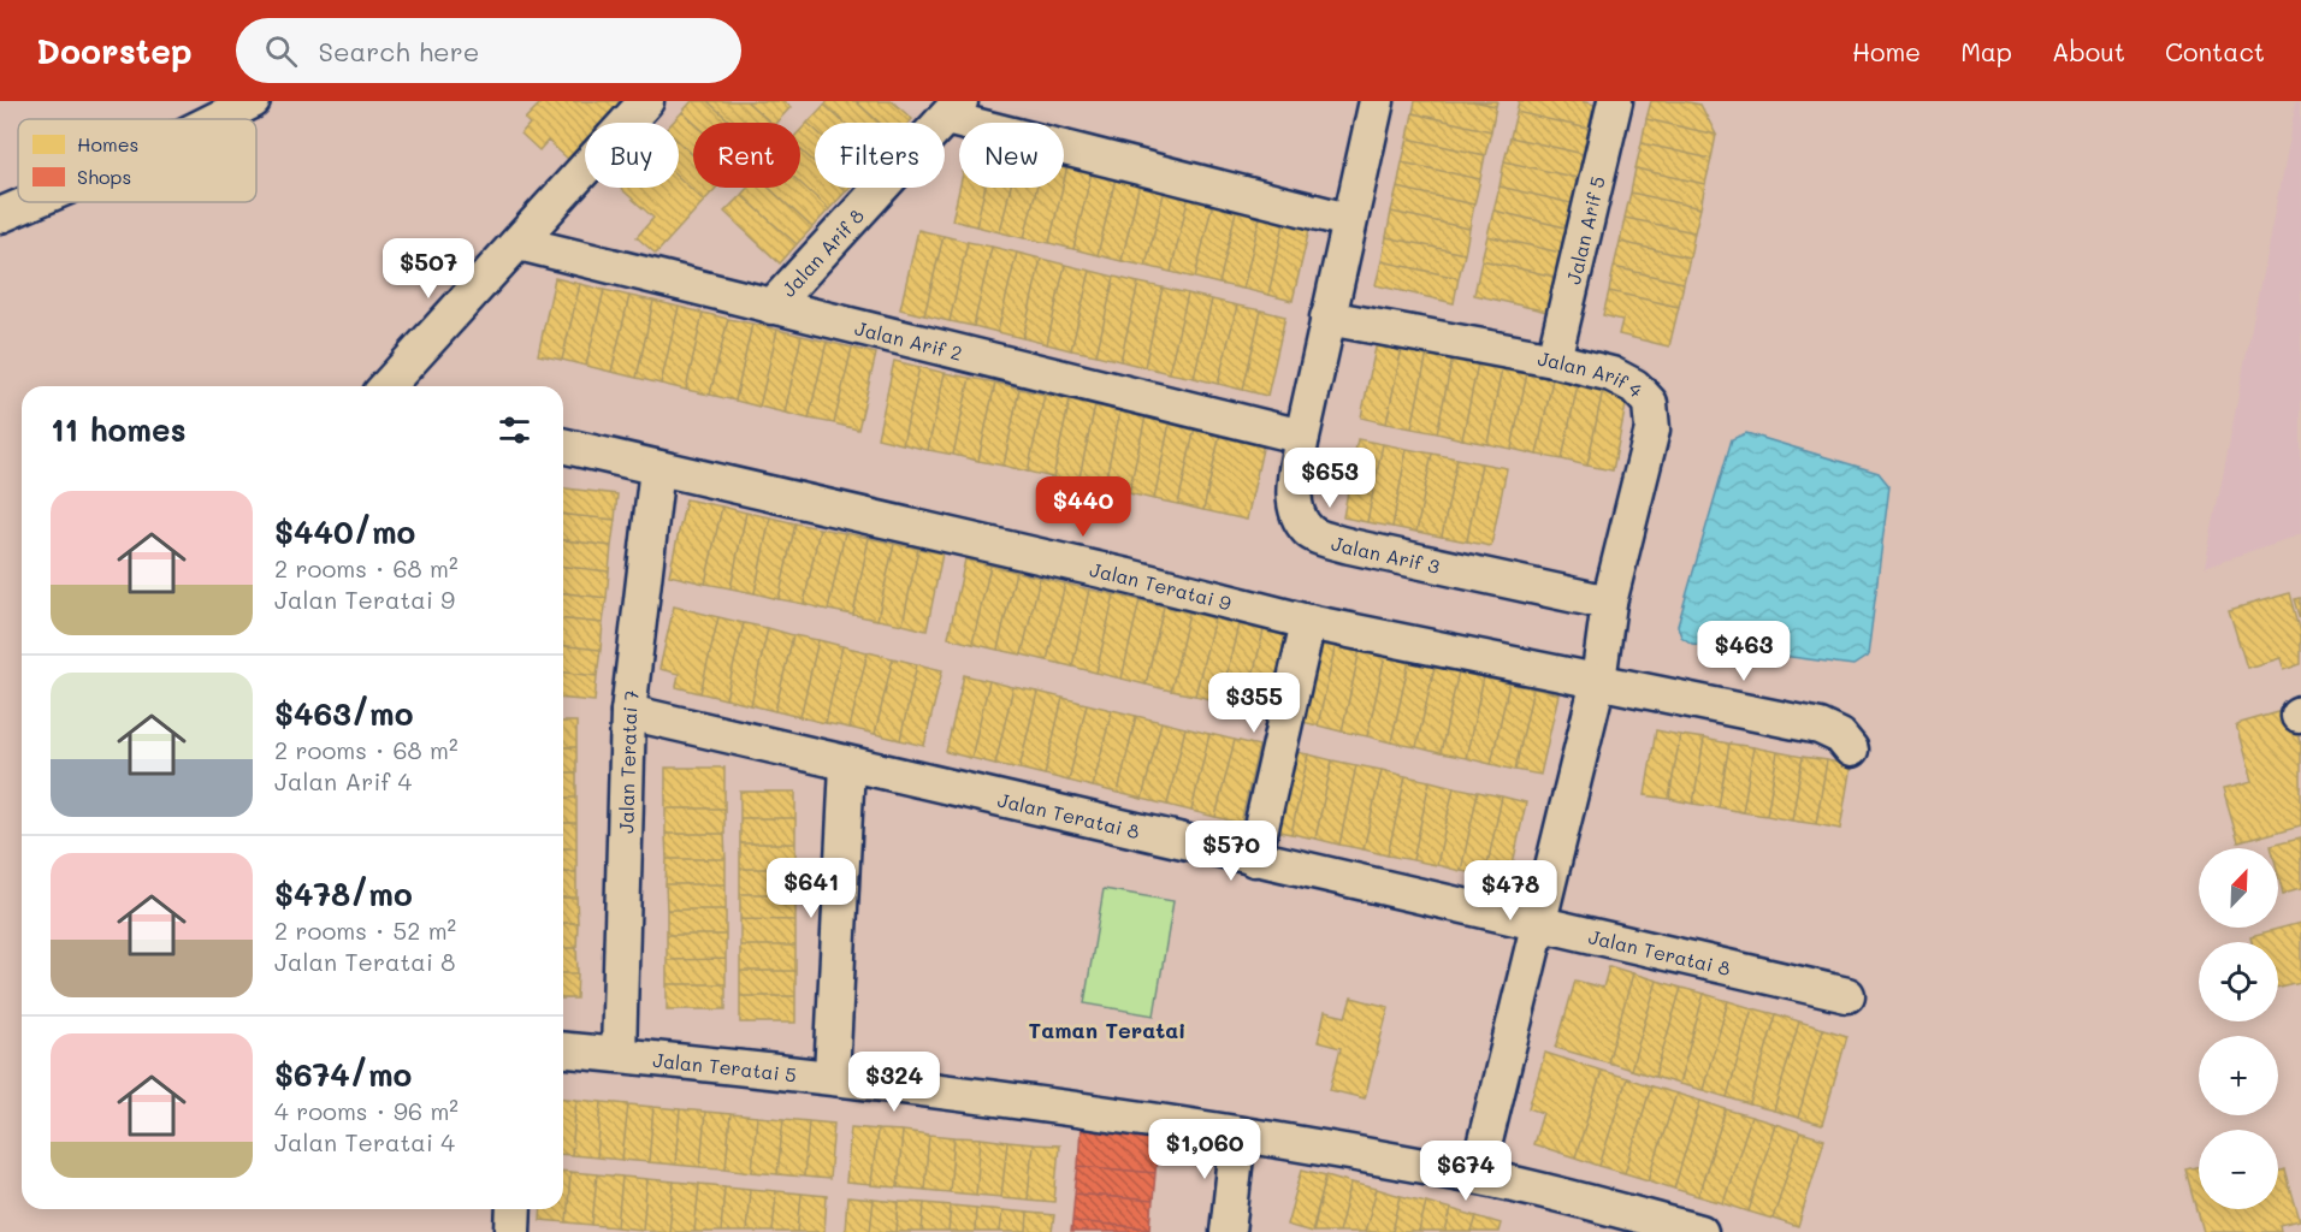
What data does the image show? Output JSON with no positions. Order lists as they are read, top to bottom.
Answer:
{
  "streets": {
    "street": [
      "Jalan Arif 5",
      "Jalan Arif 8",
      "Jalan Arif 2",
      "Jalan Arif 4",
      "Jalan Arif 3",
      "Jalan Teratai 9",
      "Jalan Teratai 7",
      "Jalan Teratai 8",
      "Jalan Teratai 5"
    ]
  },
  "crossings": [
    ["Jalan Arif 5", "Jalan Arif 4"],
    ["Jalan Arif 8", "Jalan Arif 2"],
    ["Jalan Arif 2", "Jalan Arif 3"],
    ["Jalan Arif 4", "Jalan Arif 3"],
    ["Jalan Arif 4", "Jalan Teratai 9"],
    ["Jalan Arif 4", "Jalan Teratai 8"],
    ["Jalan Arif 4", "Jalan Teratai 5"],
    ["Jalan Teratai 9", "Jalan Teratai 7"],
    ["Jalan Teratai 7", "Jalan Teratai 8"],
    ["Jalan Teratai 7", "Jalan Teratai 5"]
  ],
  "districts": ["Taman Teratai"],
  "legend": ["Homes", "Shops"],
  "north": "top right",
  "page": {
    "header": "Doorstep",
    "search": "Search here",
    "nav": [
      "Home",
      "Map",
      "About",
      "Contact"
    ],
    "chip": [
      "Buy",
      "Rent",
      "Filters",
      "New"
    ],
    "price": [
      "$507",
      "$653",
      "$440",
      "$463",
      "$355",
      "$570",
      "$641",
      "$478",
      "$324",
      "$1,060",
      "$674"
    ],
    "heading": "11 homes",
    "list": [
      {
        "name": "$440/mo",
        "note": "2 rooms · 68 m² · Jalan Teratai 9"
      },
      {
        "name": "$463/mo",
        "note": "2 rooms · 68 m² · Jalan Arif 4"
      },
      {
        "name": "$478/mo",
        "note": "2 rooms · 52 m² · Jalan Teratai 8"
      },
      {
        "name": "$674/mo",
        "note": "4 rooms · 96 m² · Jalan Teratai 4"
      }
    ],
    "map_buttons": ["+", "−"]
  }
}
